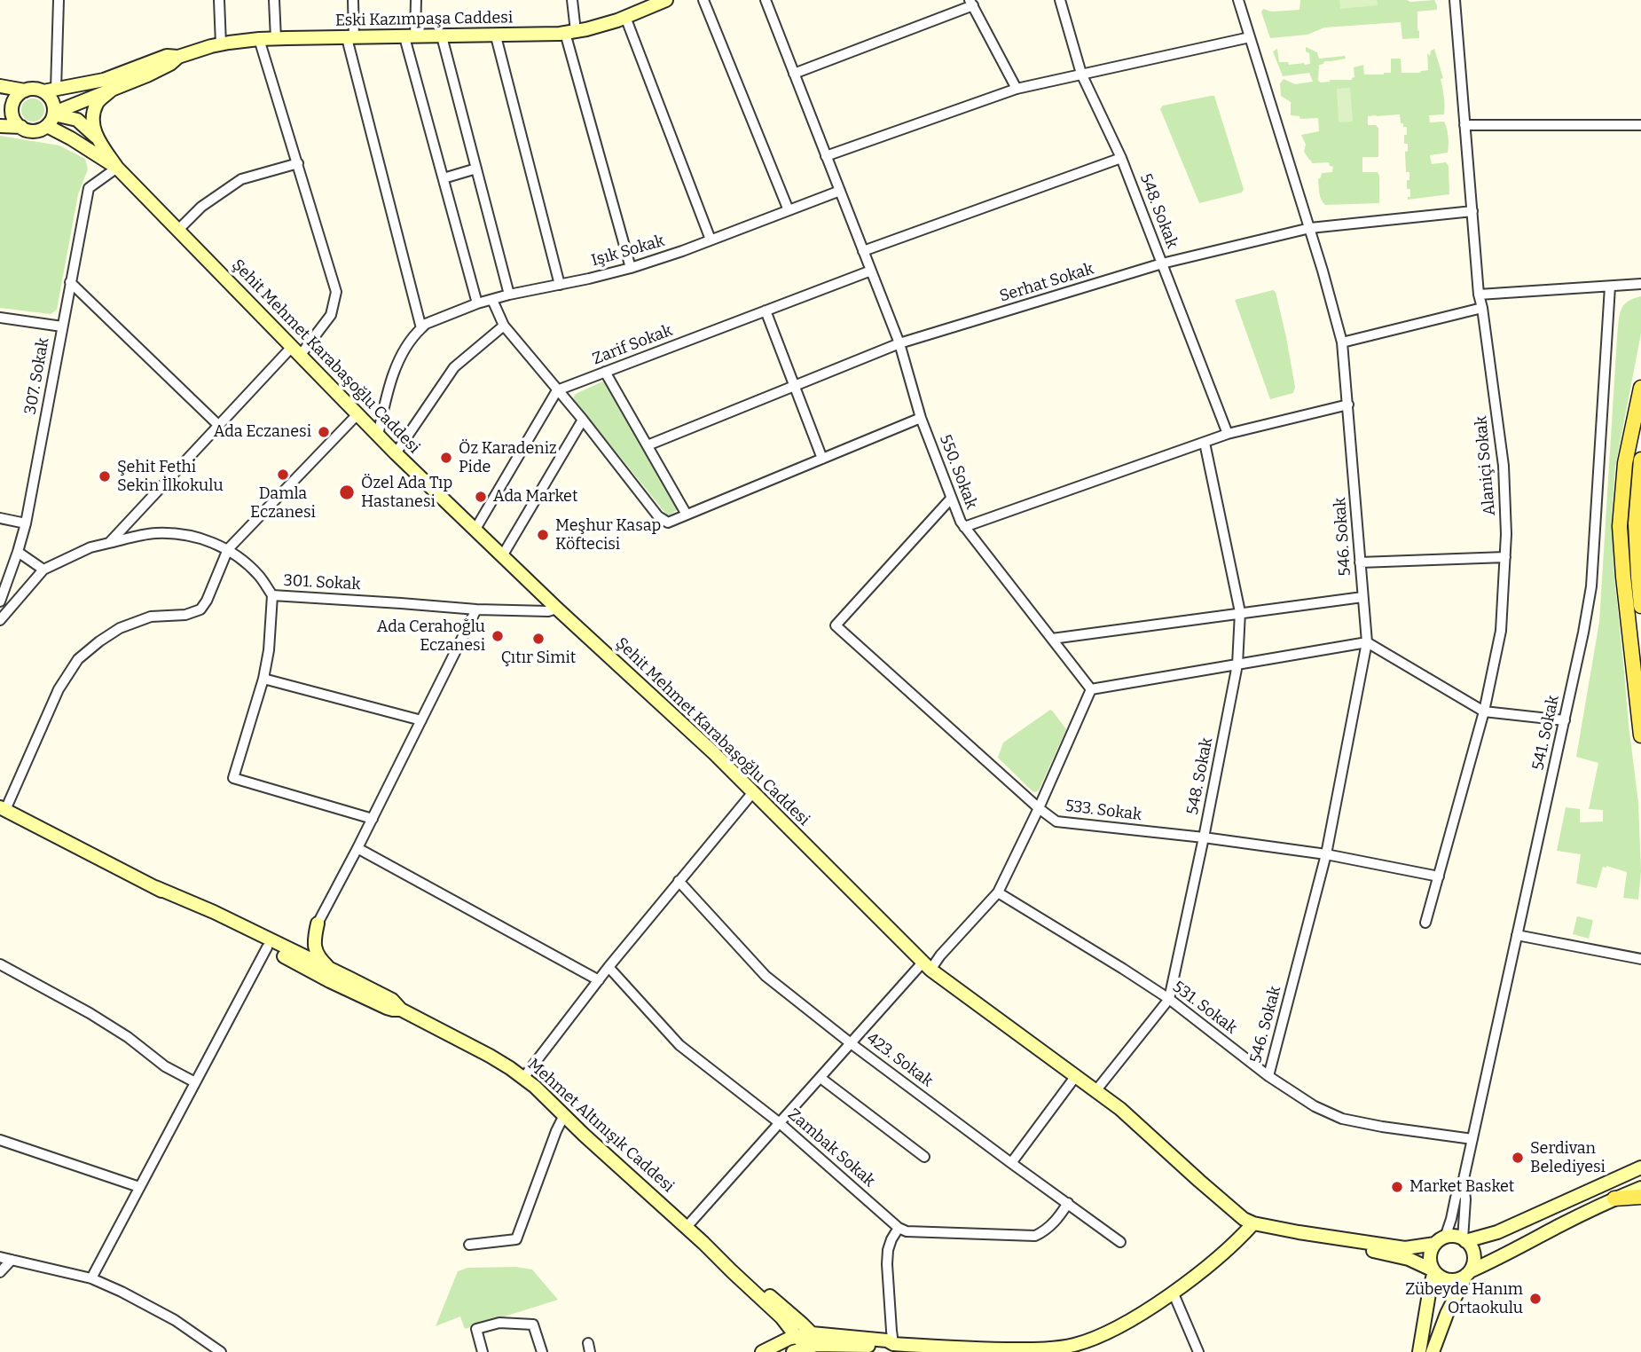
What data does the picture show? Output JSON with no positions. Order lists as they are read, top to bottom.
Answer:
{
  "streets": {
    "main road": ["Eski Kazımpaşa Caddesi", "Şehit Mehmet Karabaşoğlu Caddesi", "Mehmet Altınışık Caddesi"],
    "street": [
      "548. Sokak",
      "Işık Sokak",
      "Serhat Sokak",
      "Zarif Sokak",
      "307. Sokak",
      "Alaniçi Sokak",
      "550. Sokak",
      "546. Sokak",
      "301. Sokak",
      "541. Sokak",
      "533. Sokak",
      "531. Sokak",
      "423. Sokak",
      "Zambak Sokak"
    ]
  },
  "crossings": [
    ["Eski Kazımpaşa Caddesi", "Şehit Mehmet Karabaşoğlu Caddesi"],
    ["548. Sokak", "Serhat Sokak"],
    ["548. Sokak", "Şehit Mehmet Karabaşoğlu Caddesi"],
    ["548. Sokak", "533. Sokak"],
    ["548. Sokak", "531. Sokak"],
    ["Işık Sokak", "550. Sokak"],
    ["Serhat Sokak", "Alaniçi Sokak"],
    ["Serhat Sokak", "550. Sokak"],
    ["Serhat Sokak", "546. Sokak"],
    ["Zarif Sokak", "550. Sokak"],
    ["Şehit Mehmet Karabaşoğlu Caddesi", "307. Sokak"],
    ["Şehit Mehmet Karabaşoğlu Caddesi", "301. Sokak"],
    ["Alaniçi Sokak", "533. Sokak"],
    ["550. Sokak", "533. Sokak"],
    ["546. Sokak", "533. Sokak"],
    ["546. Sokak", "531. Sokak"],
    ["541. Sokak", "531. Sokak"]
  ],
  "places": [
    "Ada Eczanesi",
    "Öz Karadeniz Pide",
    "Damla Eczanesi",
    "Şehit Fethi Sekin İlkokulu",
    "Özel Ada Tıp Hastanesi",
    "Ada Market",
    "Meşhur Kasap Köftecisi",
    "Ada Cerahoğlu Eczanesi",
    "Çıtır Simit",
    "Serdivan Belediyesi",
    "Market Basket",
    "Zübeyde Hanım Ortaokulu"
  ]
}
